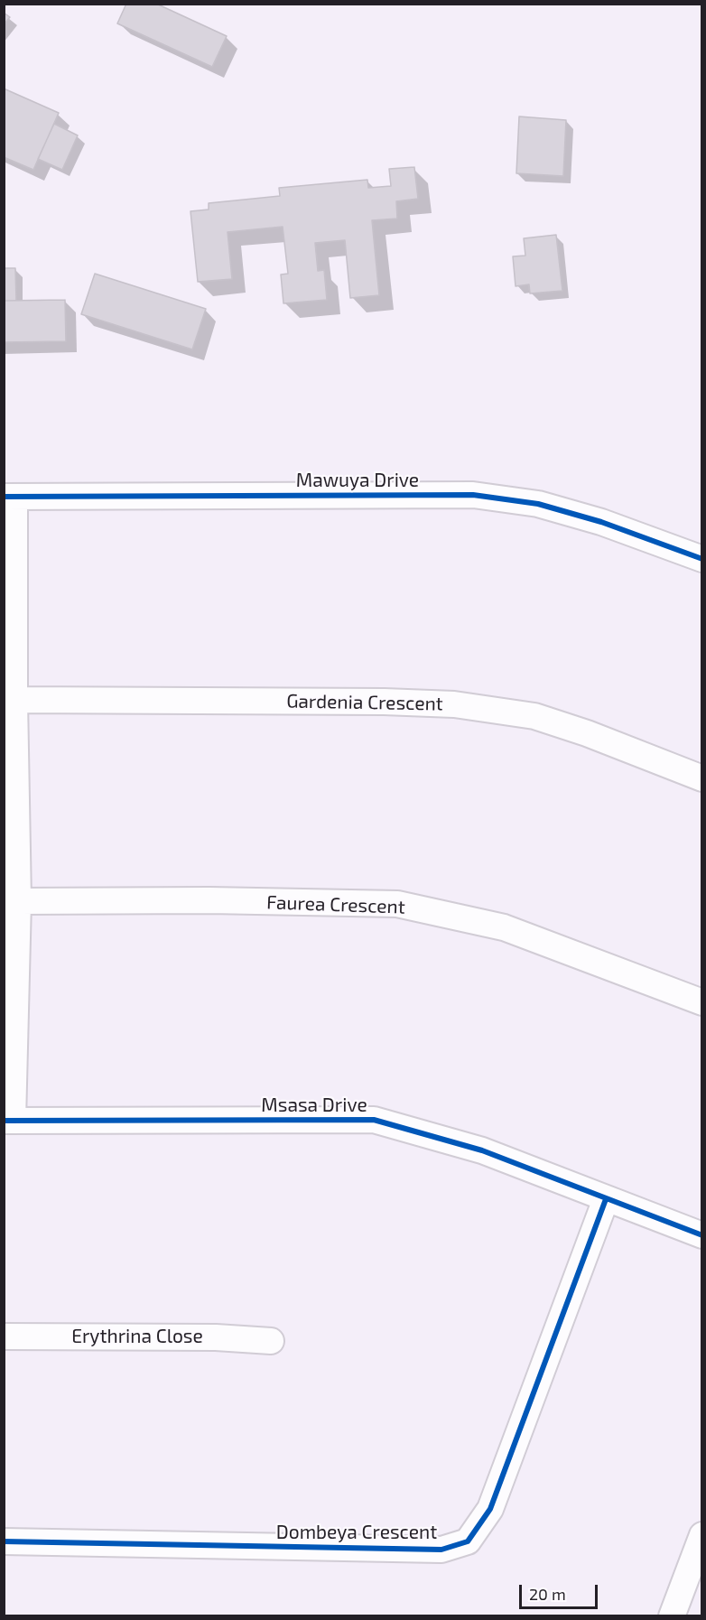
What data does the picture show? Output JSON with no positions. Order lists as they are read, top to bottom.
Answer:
{
  "streets": {
    "street": [
      "Mawuya Drive",
      "Gardenia Crescent",
      "Faurea Crescent",
      "Msasa Drive",
      "Erythrina Close",
      "Dombeya Crescent"
    ]
  },
  "crossings": [
    ["Msasa Drive", "Dombeya Crescent"]
  ],
  "scale_bar": "20 m"
}
